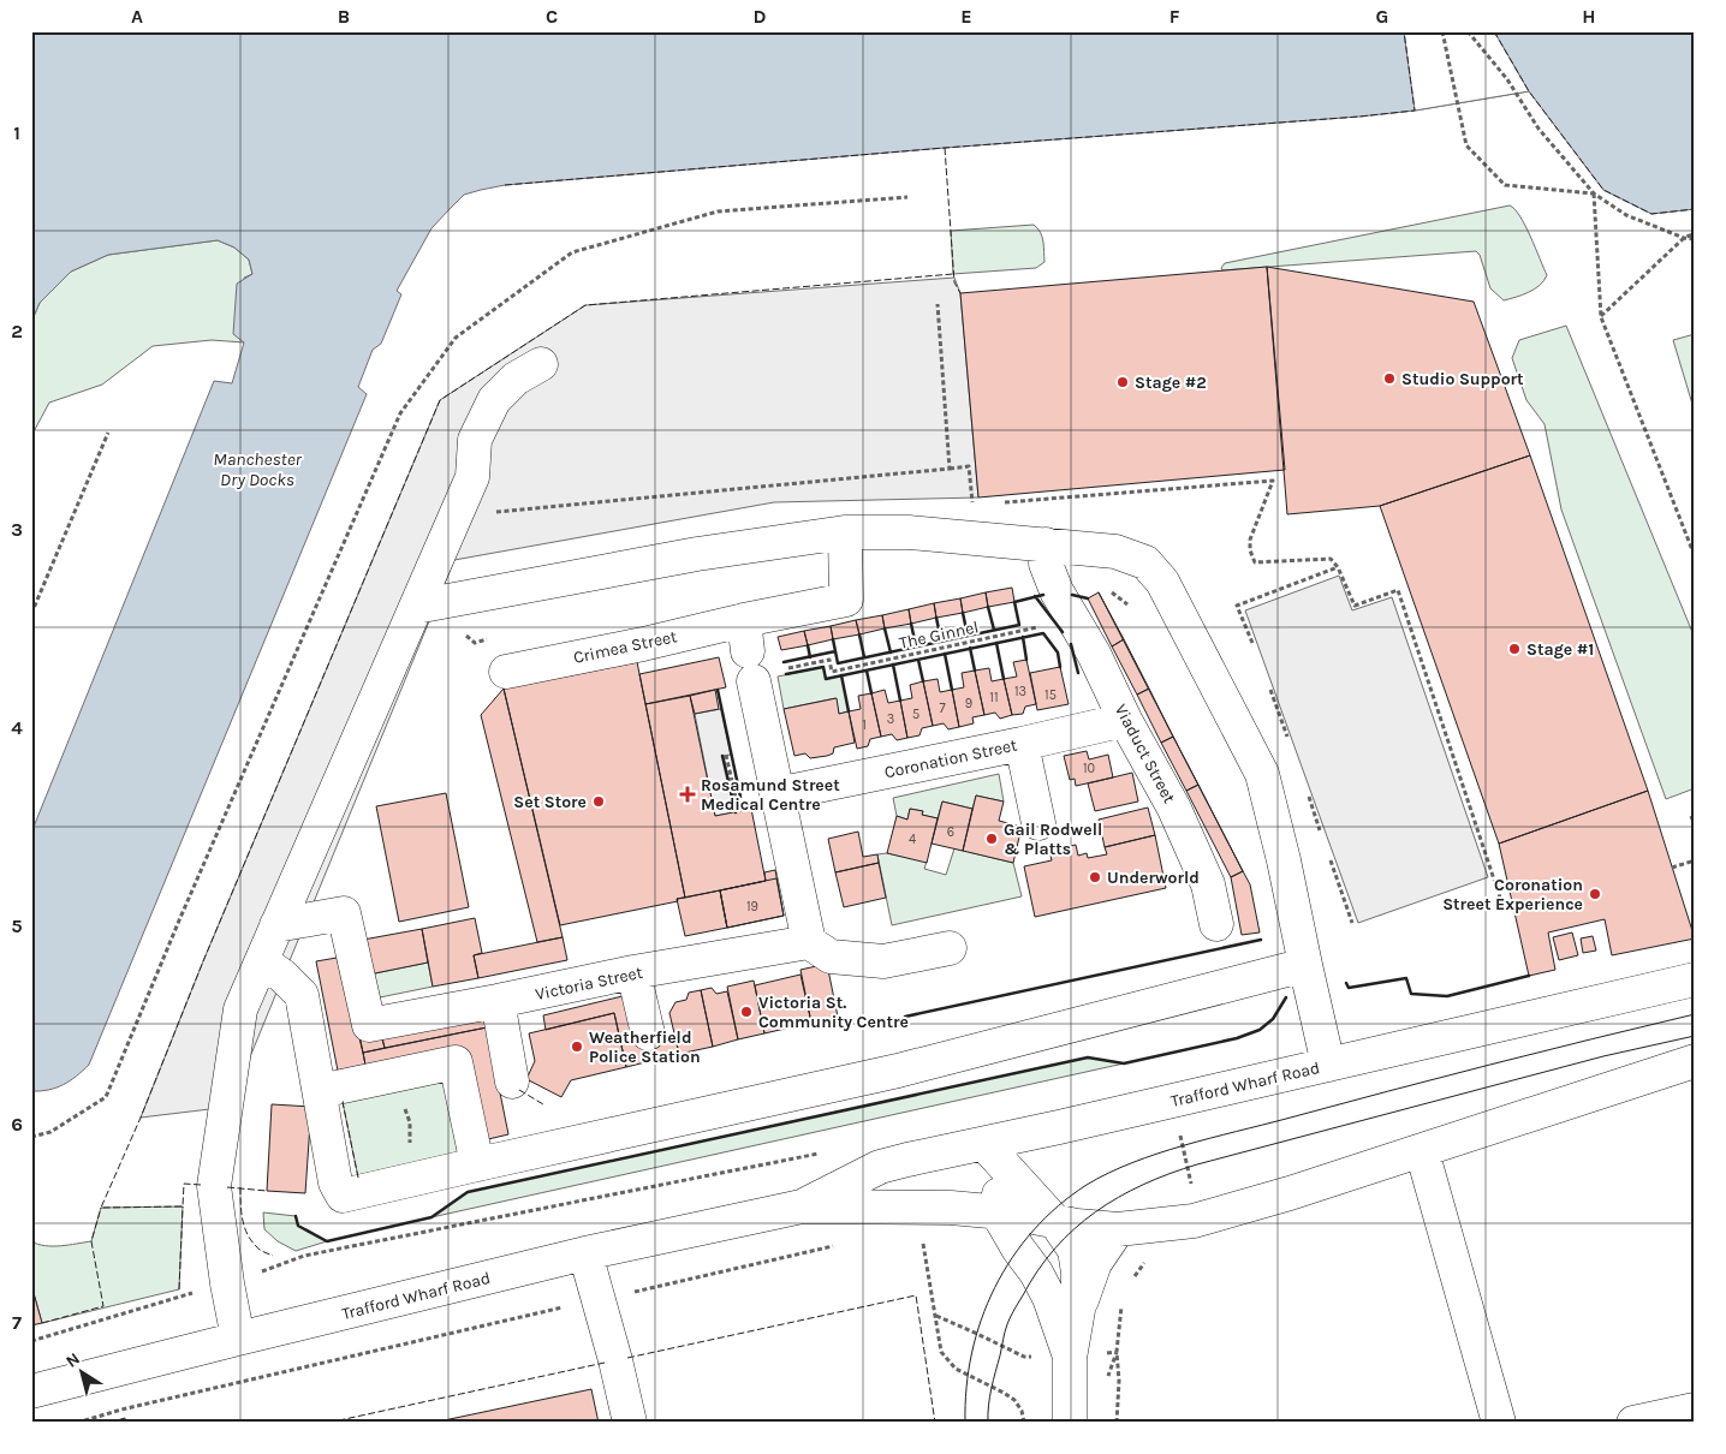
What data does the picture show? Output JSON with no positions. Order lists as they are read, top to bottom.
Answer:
{
  "streets": {
    "street": [
      "Crimea Street",
      "Viaduct Street",
      "Coronation Street",
      "Victoria Street",
      "Trafford Wharf Road"
    ],
    "path": ["The Ginnel"]
  },
  "crossings": [
    ["Viaduct Street", "Coronation Street"]
  ],
  "water": ["Manchester Dry Docks"],
  "places": {
    "other": [
      "Studio Support",
      "Stage #2",
      "Stage #1",
      "Set Store",
      "Gail Rodwell & Platts",
      "Underworld",
      "Coronation Street Experience",
      "Victoria St. Community Centre",
      "Weatherfield Police Station"
    ],
    "health": ["Rosamund Street Medical Centre"]
  },
  "house_numbers": [
    "13",
    "15",
    "11",
    "9",
    "7",
    "5",
    "3",
    "1",
    "10",
    "6",
    "4",
    "19"
  ],
  "north": "top left",
  "grid": {
    "columns": [
      "A",
      "B",
      "C",
      "D",
      "E",
      "F",
      "G",
      "H"
    ],
    "rows": [
      "1",
      "2",
      "3",
      "4",
      "5",
      "6",
      "7"
    ]
  }
}
